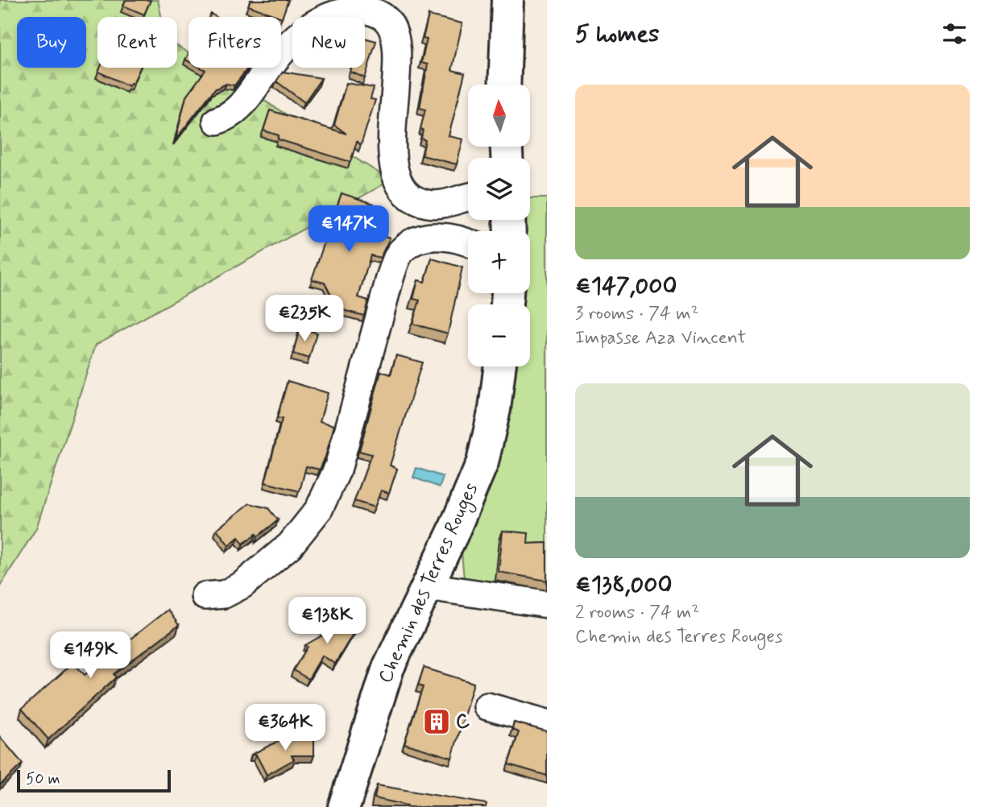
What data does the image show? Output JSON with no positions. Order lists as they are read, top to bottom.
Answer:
{
  "streets": {
    "main road": ["Chemin des Terres Rouges"]
  },
  "places": {
    "building": ["C"]
  },
  "scale_bar": "50 m",
  "north": "top",
  "page": {
    "heading": "5 homes",
    "chip": [
      "Buy",
      "Rent",
      "Filters",
      "New"
    ],
    "list": [
      {
        "name": "€147,000",
        "note": "3 rooms · 74 m² · Impasse Aza Vincent"
      },
      {
        "name": "€138,000",
        "note": "2 rooms · 74 m² · Chemin des Terres Rouges"
      }
    ],
    "map_buttons": ["+", "−"],
    "price": [
      "€147K",
      "€235K",
      "€138K",
      "€149K",
      "€364K"
    ],
    "scale": "50 m"
  }
}
